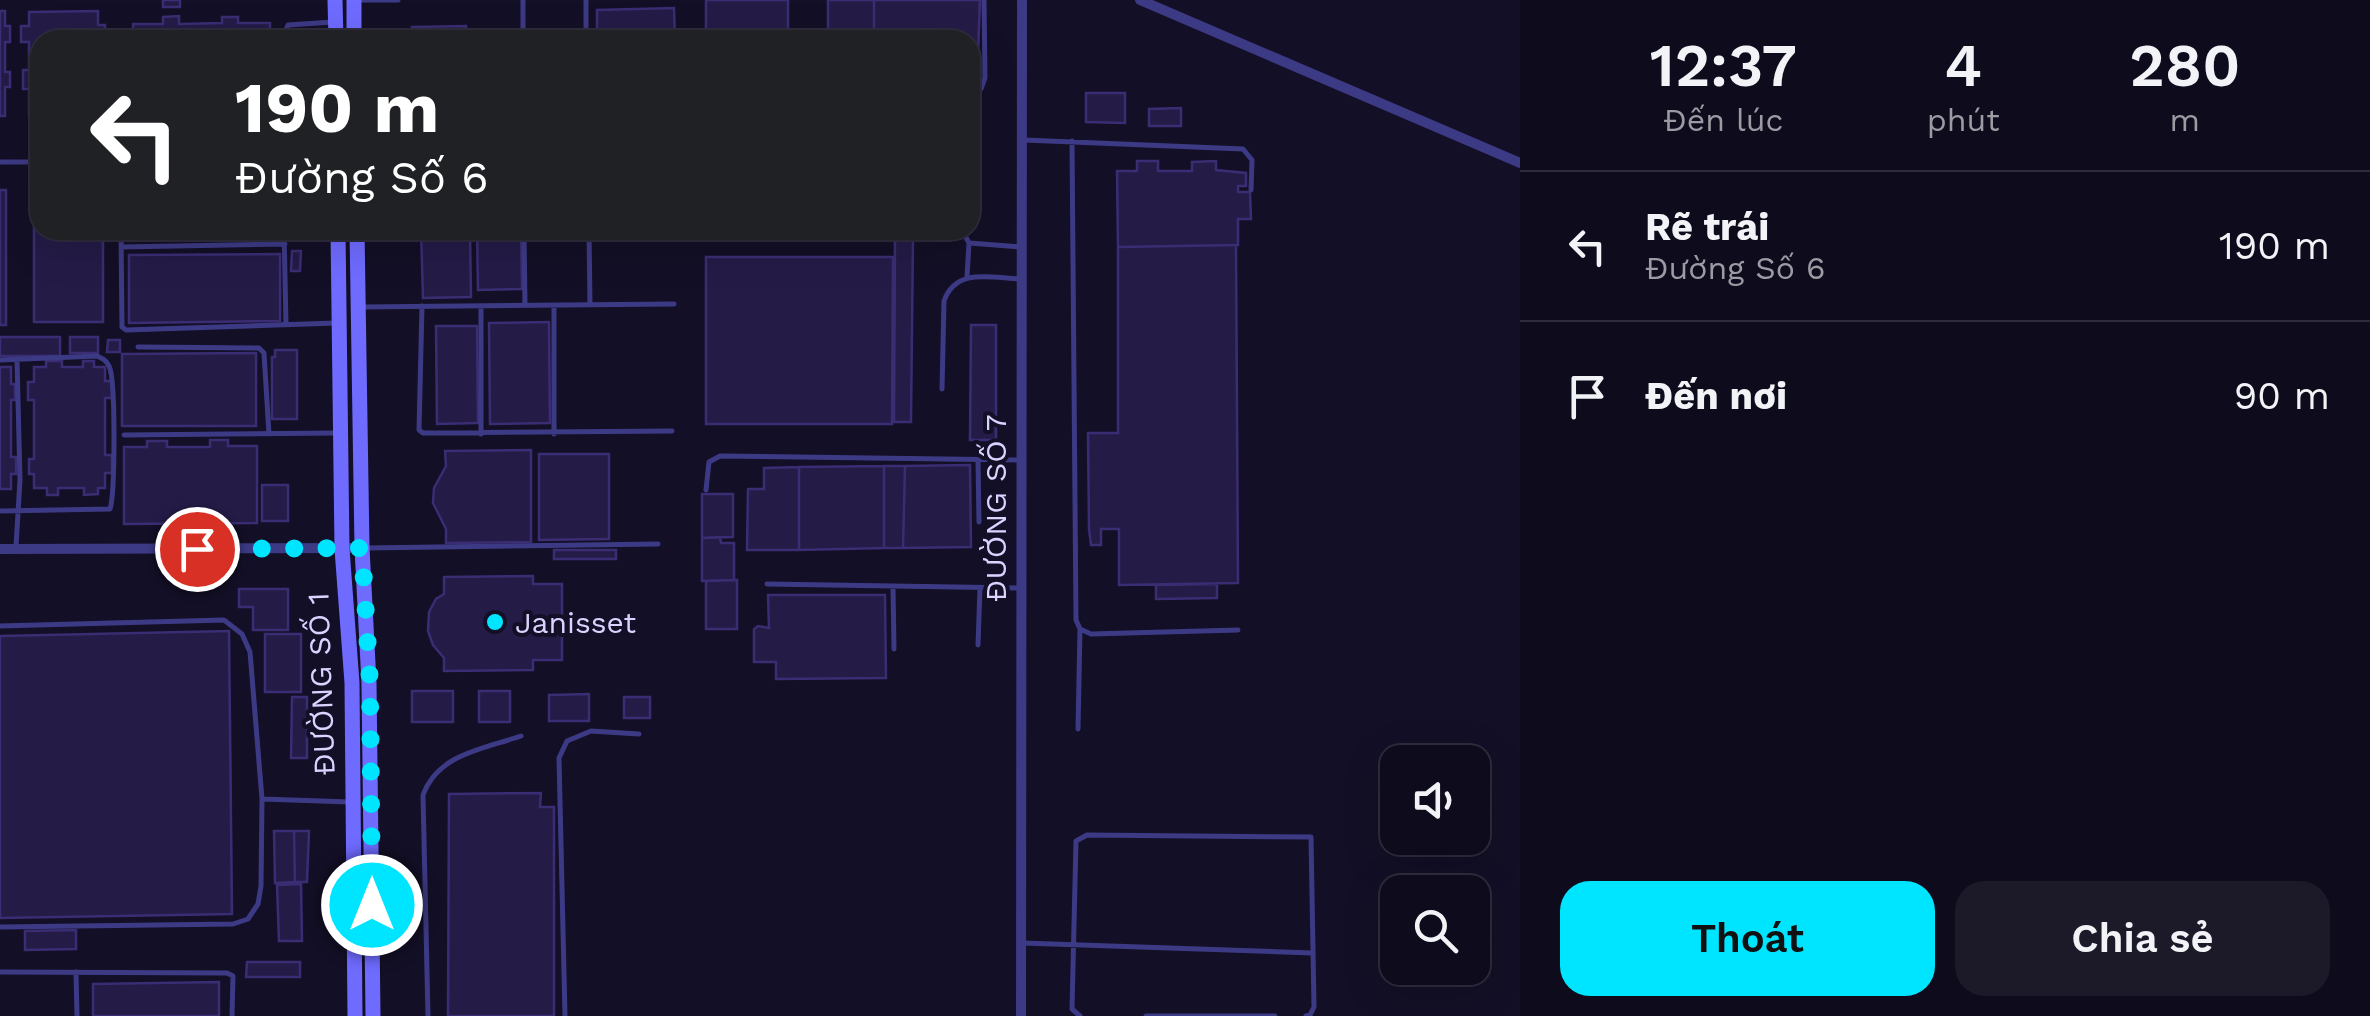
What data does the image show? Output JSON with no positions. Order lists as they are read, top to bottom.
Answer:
{
  "streets": {
    "street": ["ĐƯỜNG SỐ 7", "ĐƯỜNG SỐ 1"]
  },
  "places": ["Janisset"],
  "page": {
    "eta": [
      "12:37",
      "Đến lúc",
      "4",
      "phút",
      "280",
      "m"
    ],
    "turn": ["190 m", "Đường Số 6"],
    "list": [
      {
        "name": "Rẽ trái",
        "note": "Đường Số 6",
        "value": "190 m"
      },
      {
        "name": "Đến nơi",
        "value": "90 m"
      }
    ],
    "buttons": ["Thoát", "Chia sẻ"]
  }
}
